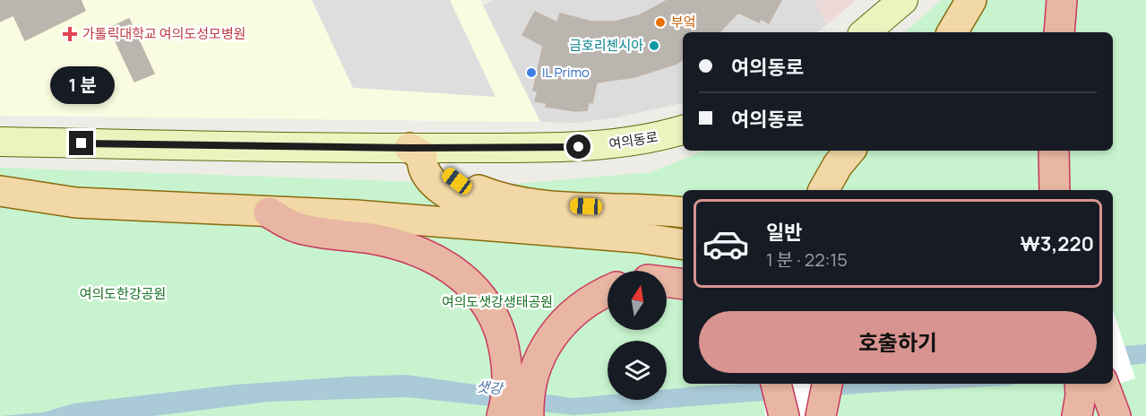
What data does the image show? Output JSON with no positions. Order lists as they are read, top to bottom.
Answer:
{
  "streets": {
    "main road": ["여의동로"]
  },
  "water": ["샛강"],
  "parks": ["여의도한강공원", "여의도샛강생태공원"],
  "places": {
    "other": ["부엌", "금호리첸시아", "IL Primo"],
    "health": ["가톨릭대학교 여의도성모병원"]
  },
  "north": "top",
  "page": {
    "banner": ["여의동로", "여의동로"],
    "bubble": "1 분",
    "list": [
      {
        "name": "일반",
        "note": "1 분 · 22:15",
        "value": "₩3,220"
      }
    ],
    "buttons": "호출하기"
  }
}
